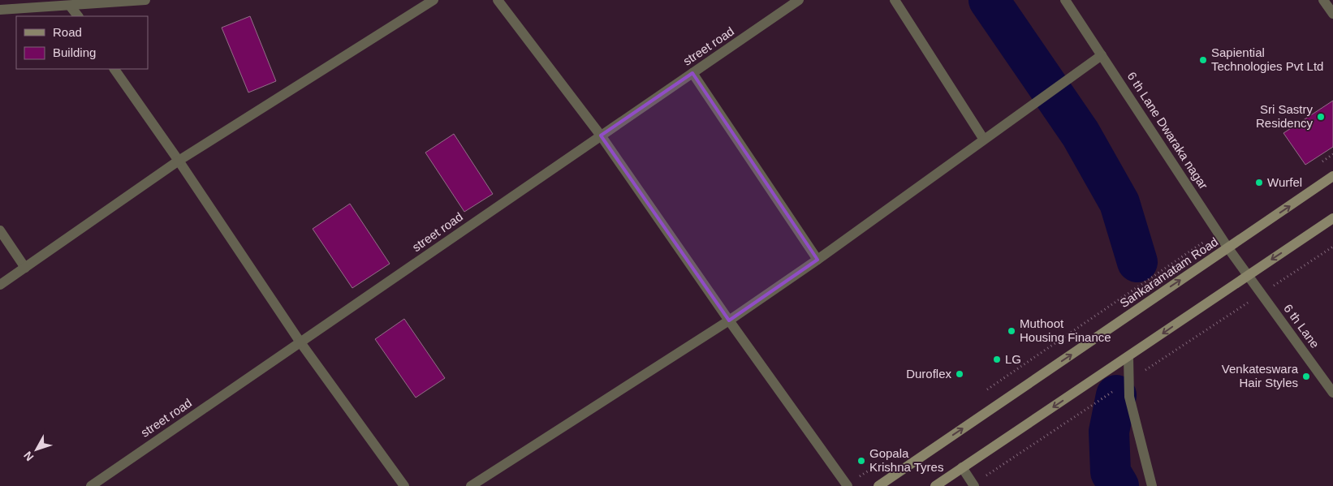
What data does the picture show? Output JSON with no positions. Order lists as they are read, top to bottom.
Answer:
{
  "streets": {
    "main road": ["Sankaramatam Road"],
    "street": ["street road", "6 th Lane Dwaraka nagar", "6 th Lane"]
  },
  "crossings": [
    ["6 th Lane Dwaraka nagar", "Sankaramatam Road"],
    ["6 th Lane Dwaraka nagar", "6 th Lane"]
  ],
  "places": [
    "Sapiential Technologies Pvt Ltd",
    "Sri Sastry Residency",
    "Wurfel",
    "Muthoot Housing Finance",
    "LG",
    "Duroflex",
    "Venkateswara Hair Styles",
    "Gopala Krishna Tyres"
  ],
  "legend": ["Road", "Building"],
  "north": "bottom left"
}
